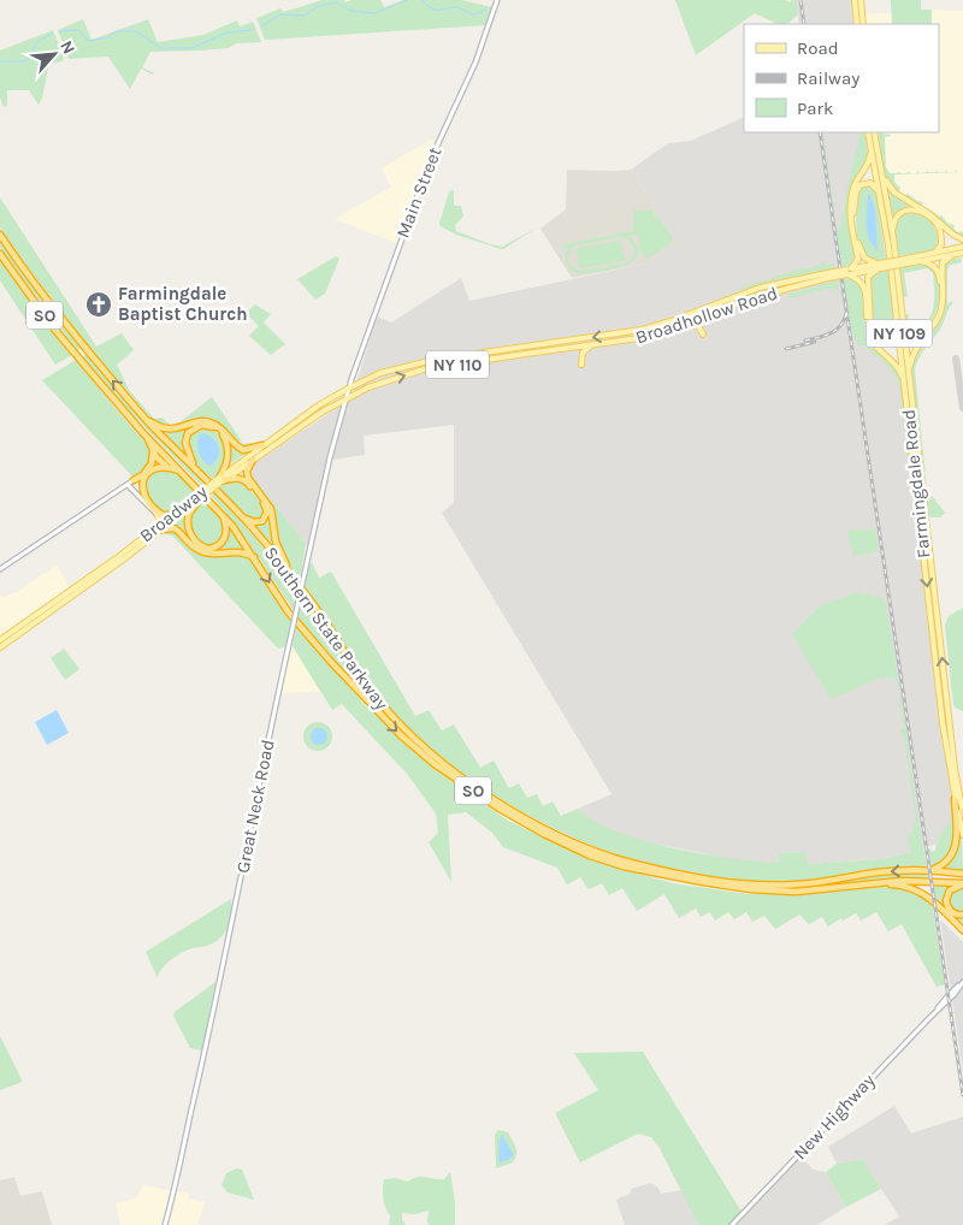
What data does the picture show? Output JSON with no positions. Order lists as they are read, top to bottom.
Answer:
{
  "streets": {
    "highway": ["SO", "Southern State Parkway"],
    "main road": [
      "Main Street",
      "Broadhollow Road",
      "NY 109",
      "NY 110",
      "Farmingdale Road",
      "Broadway",
      "Great Neck Road",
      "New Highway"
    ]
  },
  "crossings": [
    ["Main Street", "Broadhollow Road"],
    ["Main Street", "Broadway"],
    ["Main Street", "Great Neck Road"],
    ["Broadhollow Road", "Broadway"],
    ["Broadhollow Road", "Great Neck Road"],
    ["Broadway", "Great Neck Road"]
  ],
  "places": {
    "church": ["Farmingdale Baptist Church"]
  },
  "legend": ["Road", "Railway", "Park"],
  "north": "top right"
}
